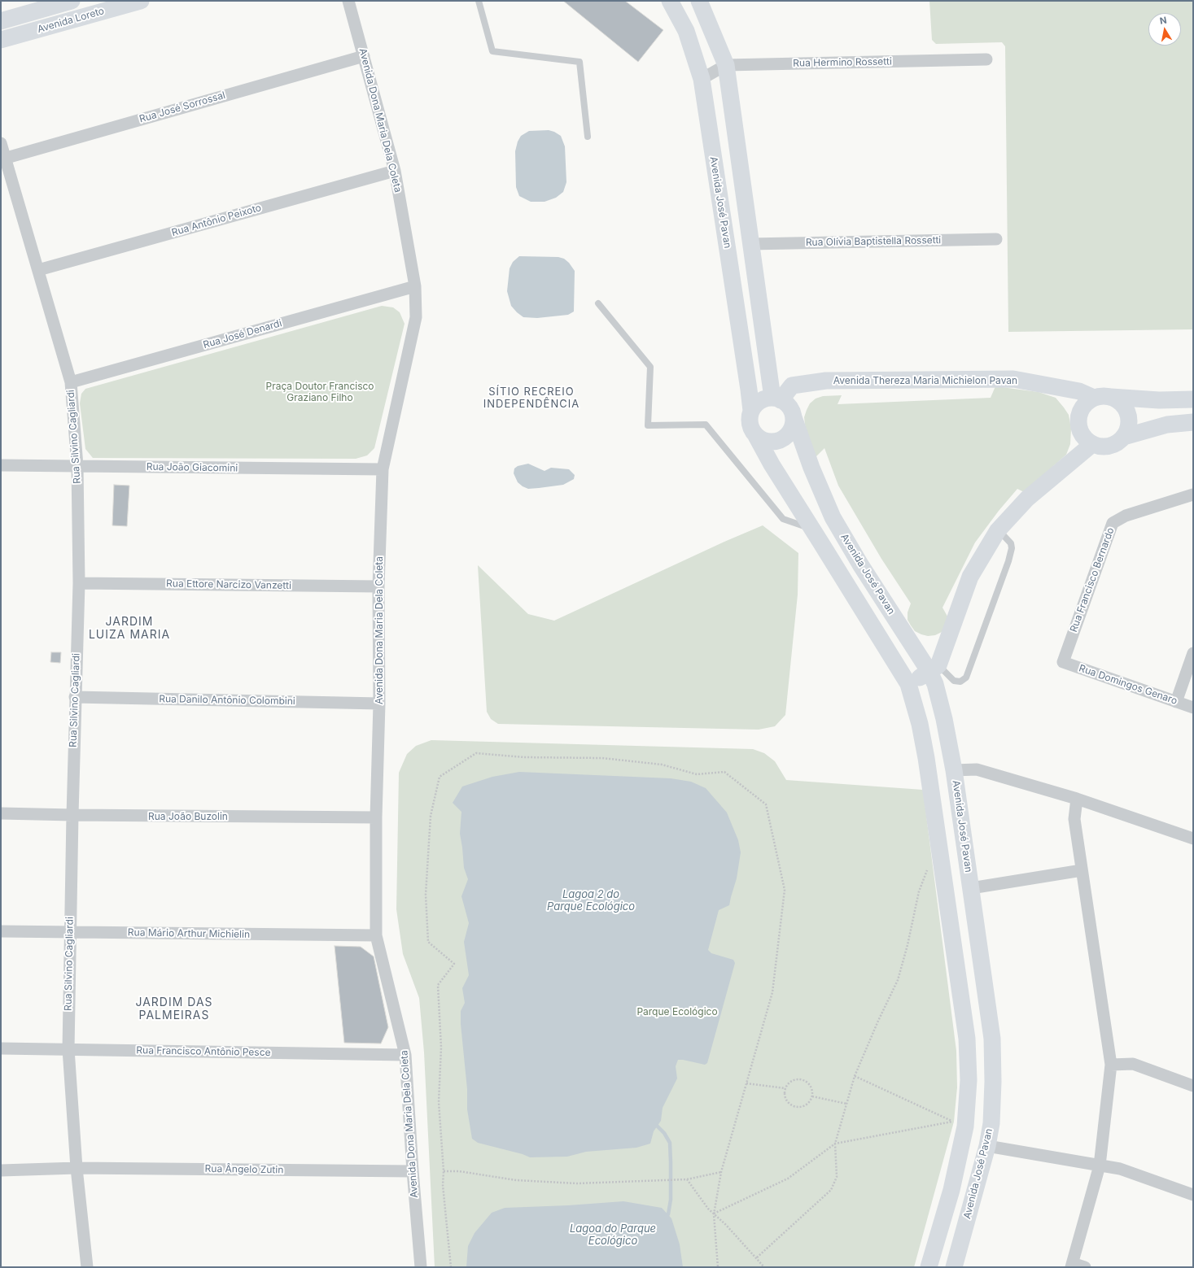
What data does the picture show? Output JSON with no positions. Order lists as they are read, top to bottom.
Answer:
{
  "streets": {
    "street": [
      "Avenida Loreto",
      "Rua Hermino Rossetti",
      "Rua José Sorrossal",
      "Avenida Dona Maria Dela Coleta",
      "Avenida José Pavan",
      "Rua Antônio Peixoto",
      "Rua Olívia Baptistella Rossetti",
      "Rua José Denardi",
      "Avenida Thereza Maria Michielon Pavan",
      "Rua Silvino Cagliardi",
      "Rua João Giacomini",
      "Rua Francisco Bernardo",
      "Rua Ettore Narcizo Vanzetti",
      "Rua Domingos Genaro",
      "Rua Danilo Antônio Colombini",
      "Rua João Buzolin",
      "Rua Mário Arthur Michielin",
      "Rua Francisco Antônio Pesce",
      "Rua Ângelo Zutin"
    ]
  },
  "crossings": [
    ["Rua Hermino Rossetti", "Avenida José Pavan"],
    ["Rua José Sorrossal", "Avenida Dona Maria Dela Coleta"],
    ["Rua José Sorrossal", "Rua Silvino Cagliardi"],
    ["Avenida Dona Maria Dela Coleta", "Rua Antônio Peixoto"],
    ["Avenida Dona Maria Dela Coleta", "Rua José Denardi"],
    ["Avenida Dona Maria Dela Coleta", "Rua João Giacomini"],
    ["Avenida Dona Maria Dela Coleta", "Rua Ettore Narcizo Vanzetti"],
    ["Avenida Dona Maria Dela Coleta", "Rua Danilo Antônio Colombini"],
    ["Avenida Dona Maria Dela Coleta", "Rua João Buzolin"],
    ["Avenida Dona Maria Dela Coleta", "Rua Mário Arthur Michielin"],
    ["Avenida Dona Maria Dela Coleta", "Rua Francisco Antônio Pesce"],
    ["Avenida Dona Maria Dela Coleta", "Rua Ângelo Zutin"],
    ["Avenida José Pavan", "Avenida Thereza Maria Michielon Pavan"],
    ["Rua Antônio Peixoto", "Rua Silvino Cagliardi"],
    ["Rua José Denardi", "Rua Silvino Cagliardi"],
    ["Rua Silvino Cagliardi", "Rua João Giacomini"],
    ["Rua Silvino Cagliardi", "Rua Ettore Narcizo Vanzetti"],
    ["Rua Silvino Cagliardi", "Rua Danilo Antônio Colombini"],
    ["Rua Silvino Cagliardi", "Rua João Buzolin"],
    ["Rua Silvino Cagliardi", "Rua Mário Arthur Michielin"],
    ["Rua Silvino Cagliardi", "Rua Francisco Antônio Pesce"],
    ["Rua Silvino Cagliardi", "Rua Ângelo Zutin"],
    ["Rua Francisco Bernardo", "Rua Domingos Genaro"]
  ],
  "districts": ["SÍTIO RECREIO INDEPENDÊNCIA", "JARDIM LUIZA MARIA", "JARDIM DAS PALMEIRAS"],
  "water": ["Lagoa 2 do Parque Ecológico", "Lagoa do Parque Ecológico"],
  "parks": ["Praça Doutor Francisco Graziano Filho", "Parque Ecológico"],
  "north": "top"
}
